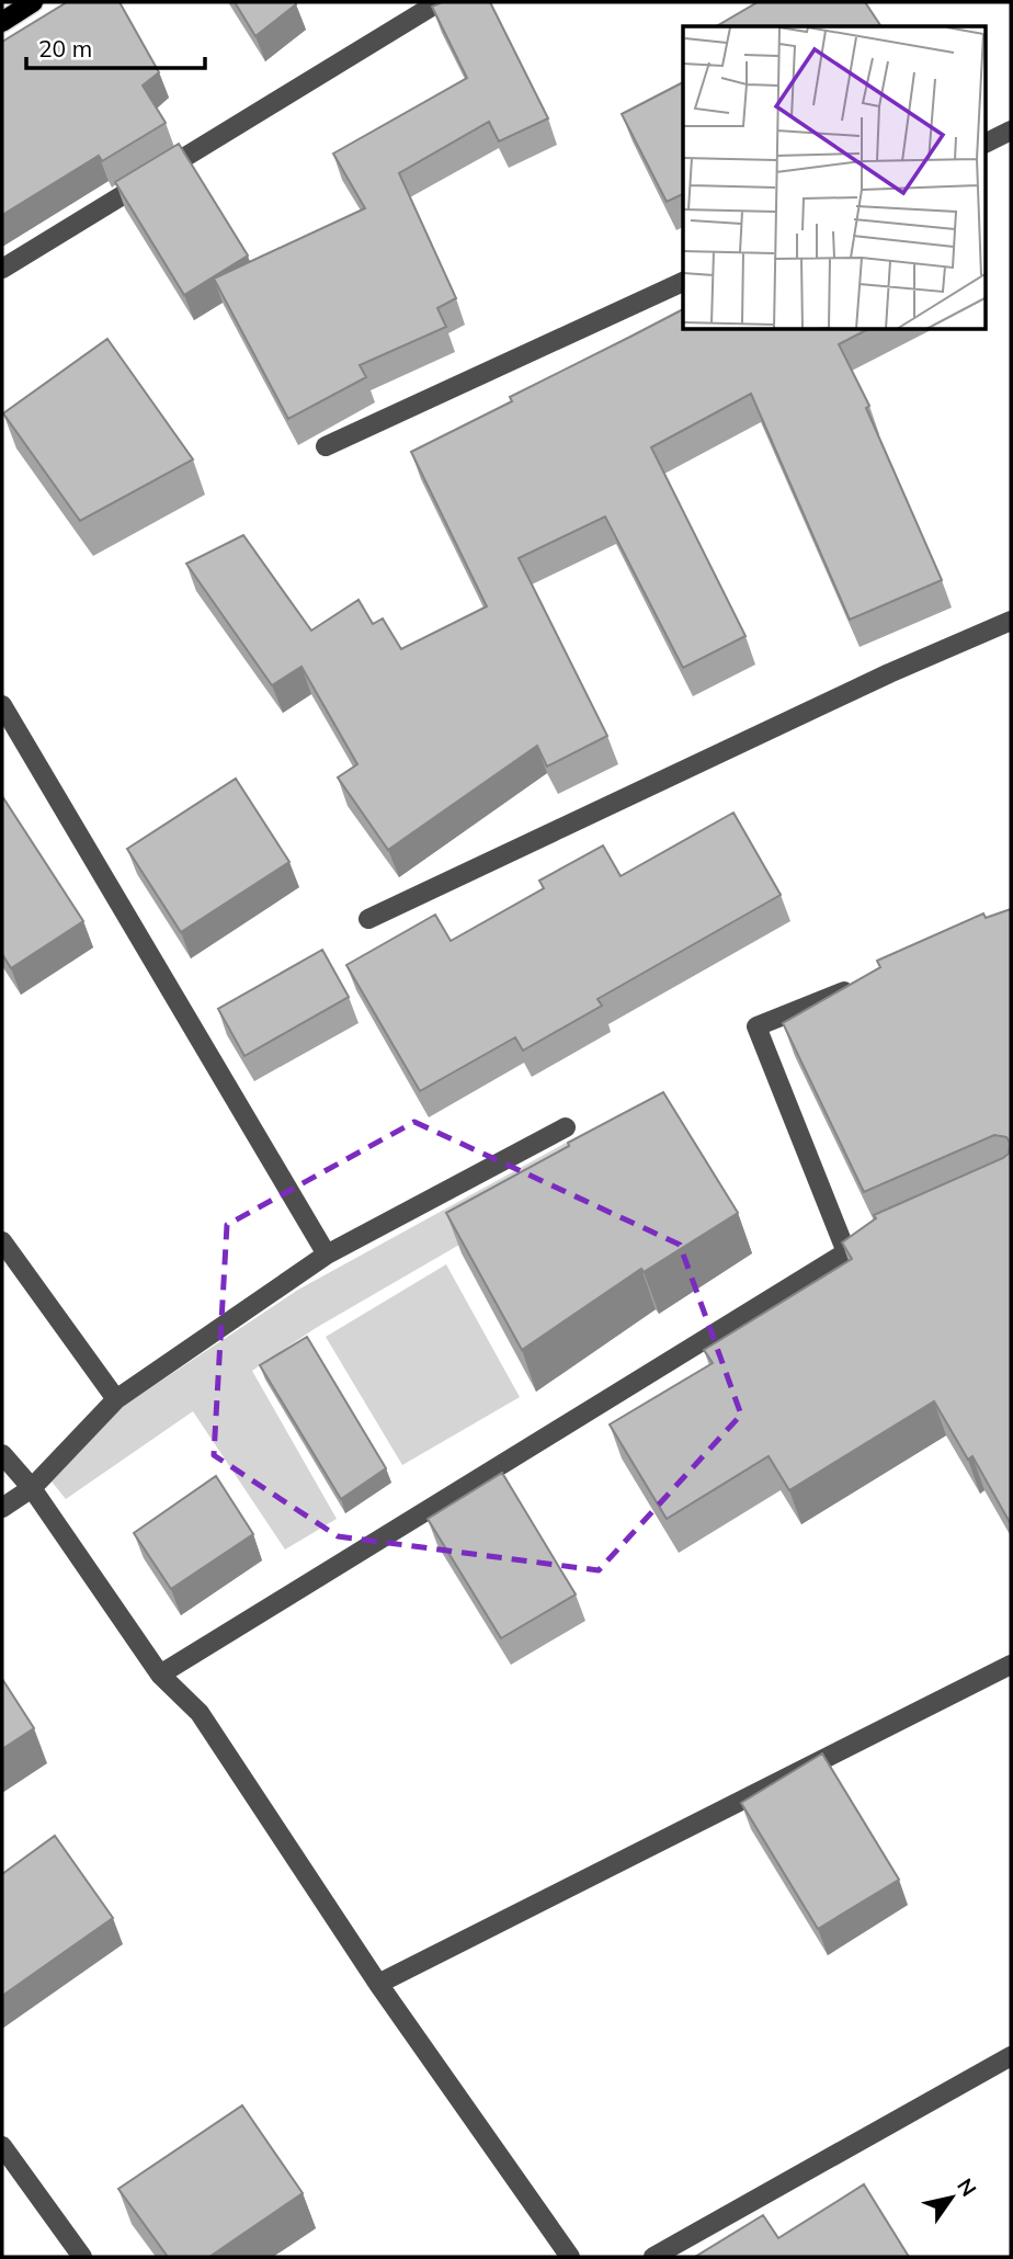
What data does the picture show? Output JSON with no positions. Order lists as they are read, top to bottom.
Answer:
{
  "scale_bar": "20 m",
  "north": "top right"
}
